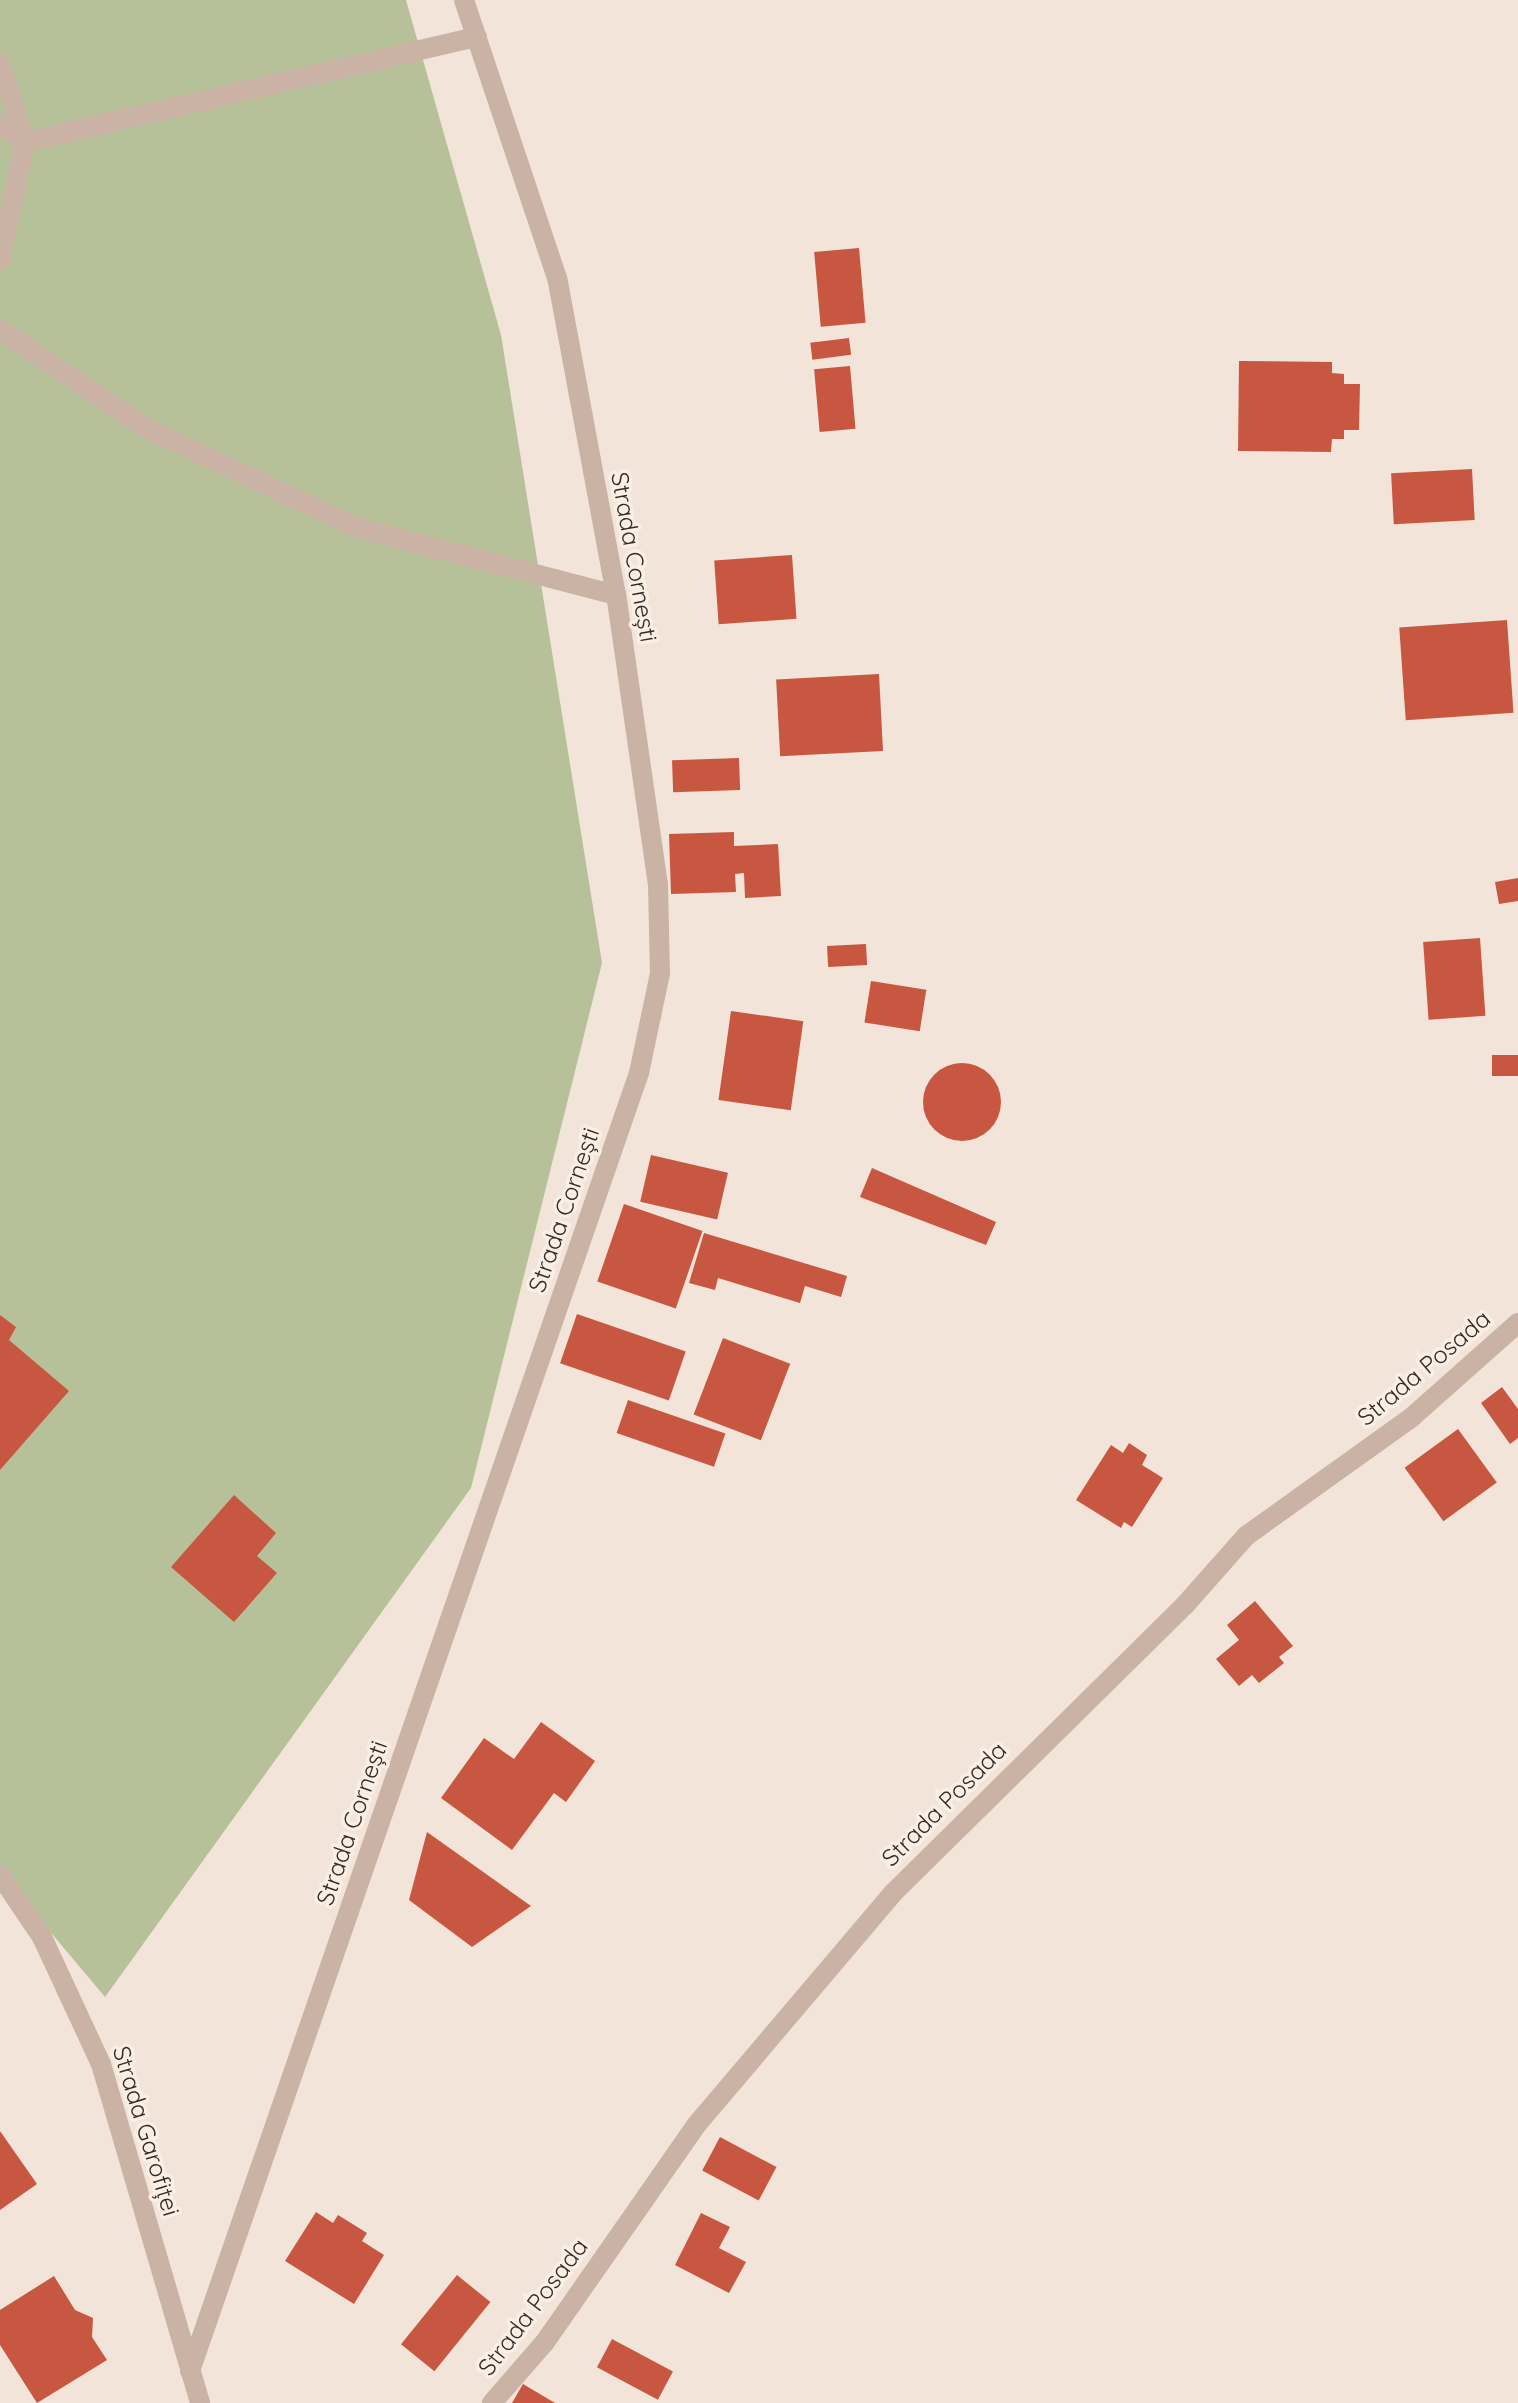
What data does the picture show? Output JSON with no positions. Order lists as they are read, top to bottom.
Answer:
{
  "streets": {
    "street": ["Strada Cornești", "Strada Posada", "Strada Garofiței"]
  },
  "crossings": [
    ["Strada Cornești", "Strada Garofiței"]
  ]
}
